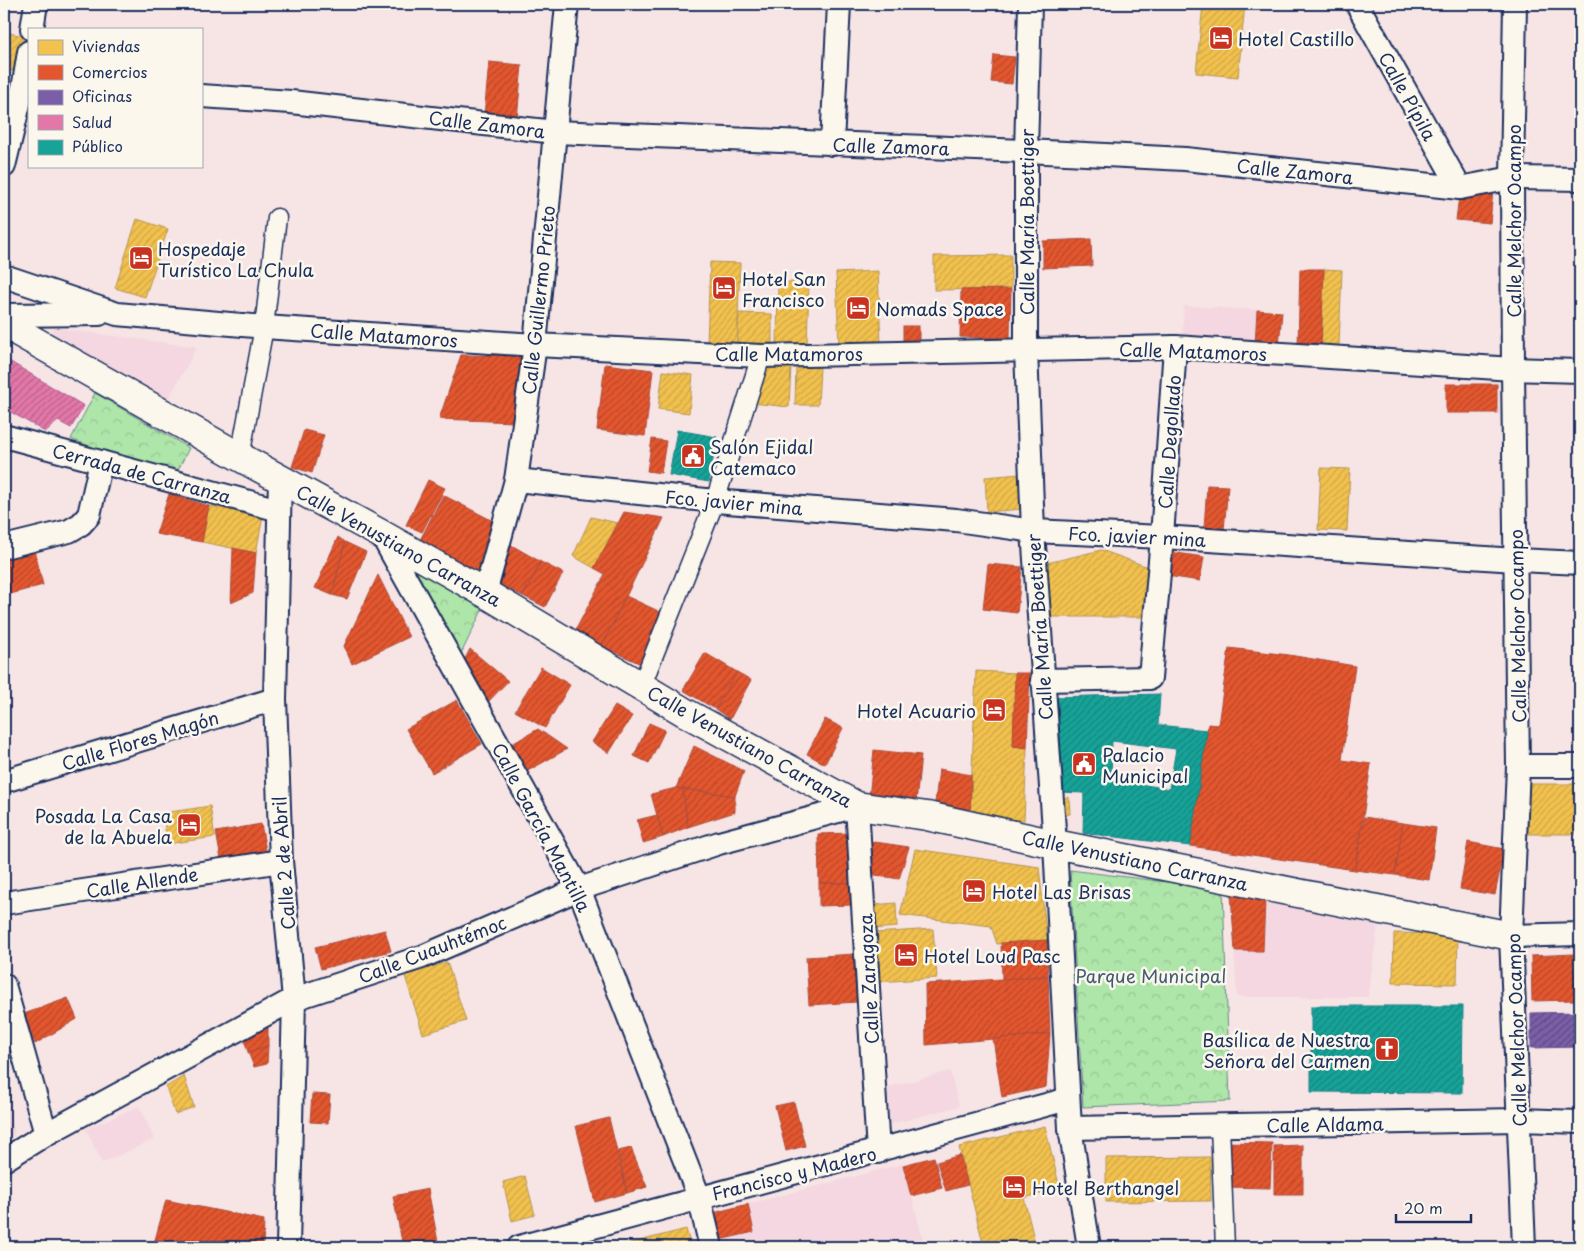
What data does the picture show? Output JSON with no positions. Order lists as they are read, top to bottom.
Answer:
{
  "streets": {
    "street": [
      "Calle Pípila",
      "Calle Zamora",
      "Calle Melchor Ocampo",
      "Calle María Boettiger",
      "Calle Guillermo Prieto",
      "Calle Matamoros",
      "Calle Degollado",
      "Cerrada de Carranza",
      "Fco. javier mina",
      "Calle Venustiano Carranza",
      "Calle Flores Magón",
      "Calle García Mantilla",
      "Calle 2 de Abril",
      "Calle Allende",
      "Calle Cuauhtémoc",
      "Calle Zaragoza",
      "Calle Aldama",
      "Francisco y Madero"
    ]
  },
  "crossings": [
    ["Calle Pípila", "Calle Zamora"],
    ["Calle Zamora", "Calle Melchor Ocampo"],
    ["Calle Zamora", "Calle María Boettiger"],
    ["Calle Zamora", "Calle Guillermo Prieto"],
    ["Calle Melchor Ocampo", "Calle Matamoros"],
    ["Calle Melchor Ocampo", "Fco. javier mina"],
    ["Calle Melchor Ocampo", "Calle Venustiano Carranza"],
    ["Calle Melchor Ocampo", "Calle Aldama"],
    ["Calle María Boettiger", "Calle Matamoros"],
    ["Calle María Boettiger", "Calle Degollado"],
    ["Calle María Boettiger", "Fco. javier mina"],
    ["Calle María Boettiger", "Calle Venustiano Carranza"],
    ["Calle María Boettiger", "Calle Aldama"],
    ["Calle María Boettiger", "Francisco y Madero"],
    ["Calle Guillermo Prieto", "Calle Matamoros"],
    ["Calle Guillermo Prieto", "Fco. javier mina"],
    ["Calle Guillermo Prieto", "Calle Venustiano Carranza"],
    ["Calle Matamoros", "Calle Degollado"],
    ["Calle Degollado", "Fco. javier mina"],
    ["Cerrada de Carranza", "Calle 2 de Abril"],
    ["Calle Venustiano Carranza", "Calle García Mantilla"],
    ["Calle Venustiano Carranza", "Calle 2 de Abril"],
    ["Calle Venustiano Carranza", "Calle Cuauhtémoc"],
    ["Calle Venustiano Carranza", "Calle Zaragoza"],
    ["Calle Flores Magón", "Calle 2 de Abril"],
    ["Calle García Mantilla", "Calle Cuauhtémoc"],
    ["Calle García Mantilla", "Francisco y Madero"],
    ["Calle 2 de Abril", "Calle Allende"],
    ["Calle 2 de Abril", "Calle Cuauhtémoc"],
    ["Calle Cuauhtémoc", "Calle Zaragoza"],
    ["Calle Zaragoza", "Francisco y Madero"]
  ],
  "parks": ["Parque Municipal"],
  "places": {
    "hotel": [
      "Hotel Castillo",
      "Hospedaje Turístico La Chula",
      "Hotel San Francisco",
      "Nomads Space",
      "Hotel Acuario",
      "Posada La Casa de la Abuela",
      "Hotel Las Brisas",
      "Hotel Loud Pasc",
      "Hotel Berthangel"
    ],
    "public building": ["Salón Ejidal Catemaco", "Palacio Municipal"],
    "church": ["Basílica de Nuestra Señora del Carmen"]
  },
  "legend": [
    "Viviendas",
    "Comercios",
    "Oficinas",
    "Salud",
    "Público"
  ],
  "scale_bar": "20 m"
}
